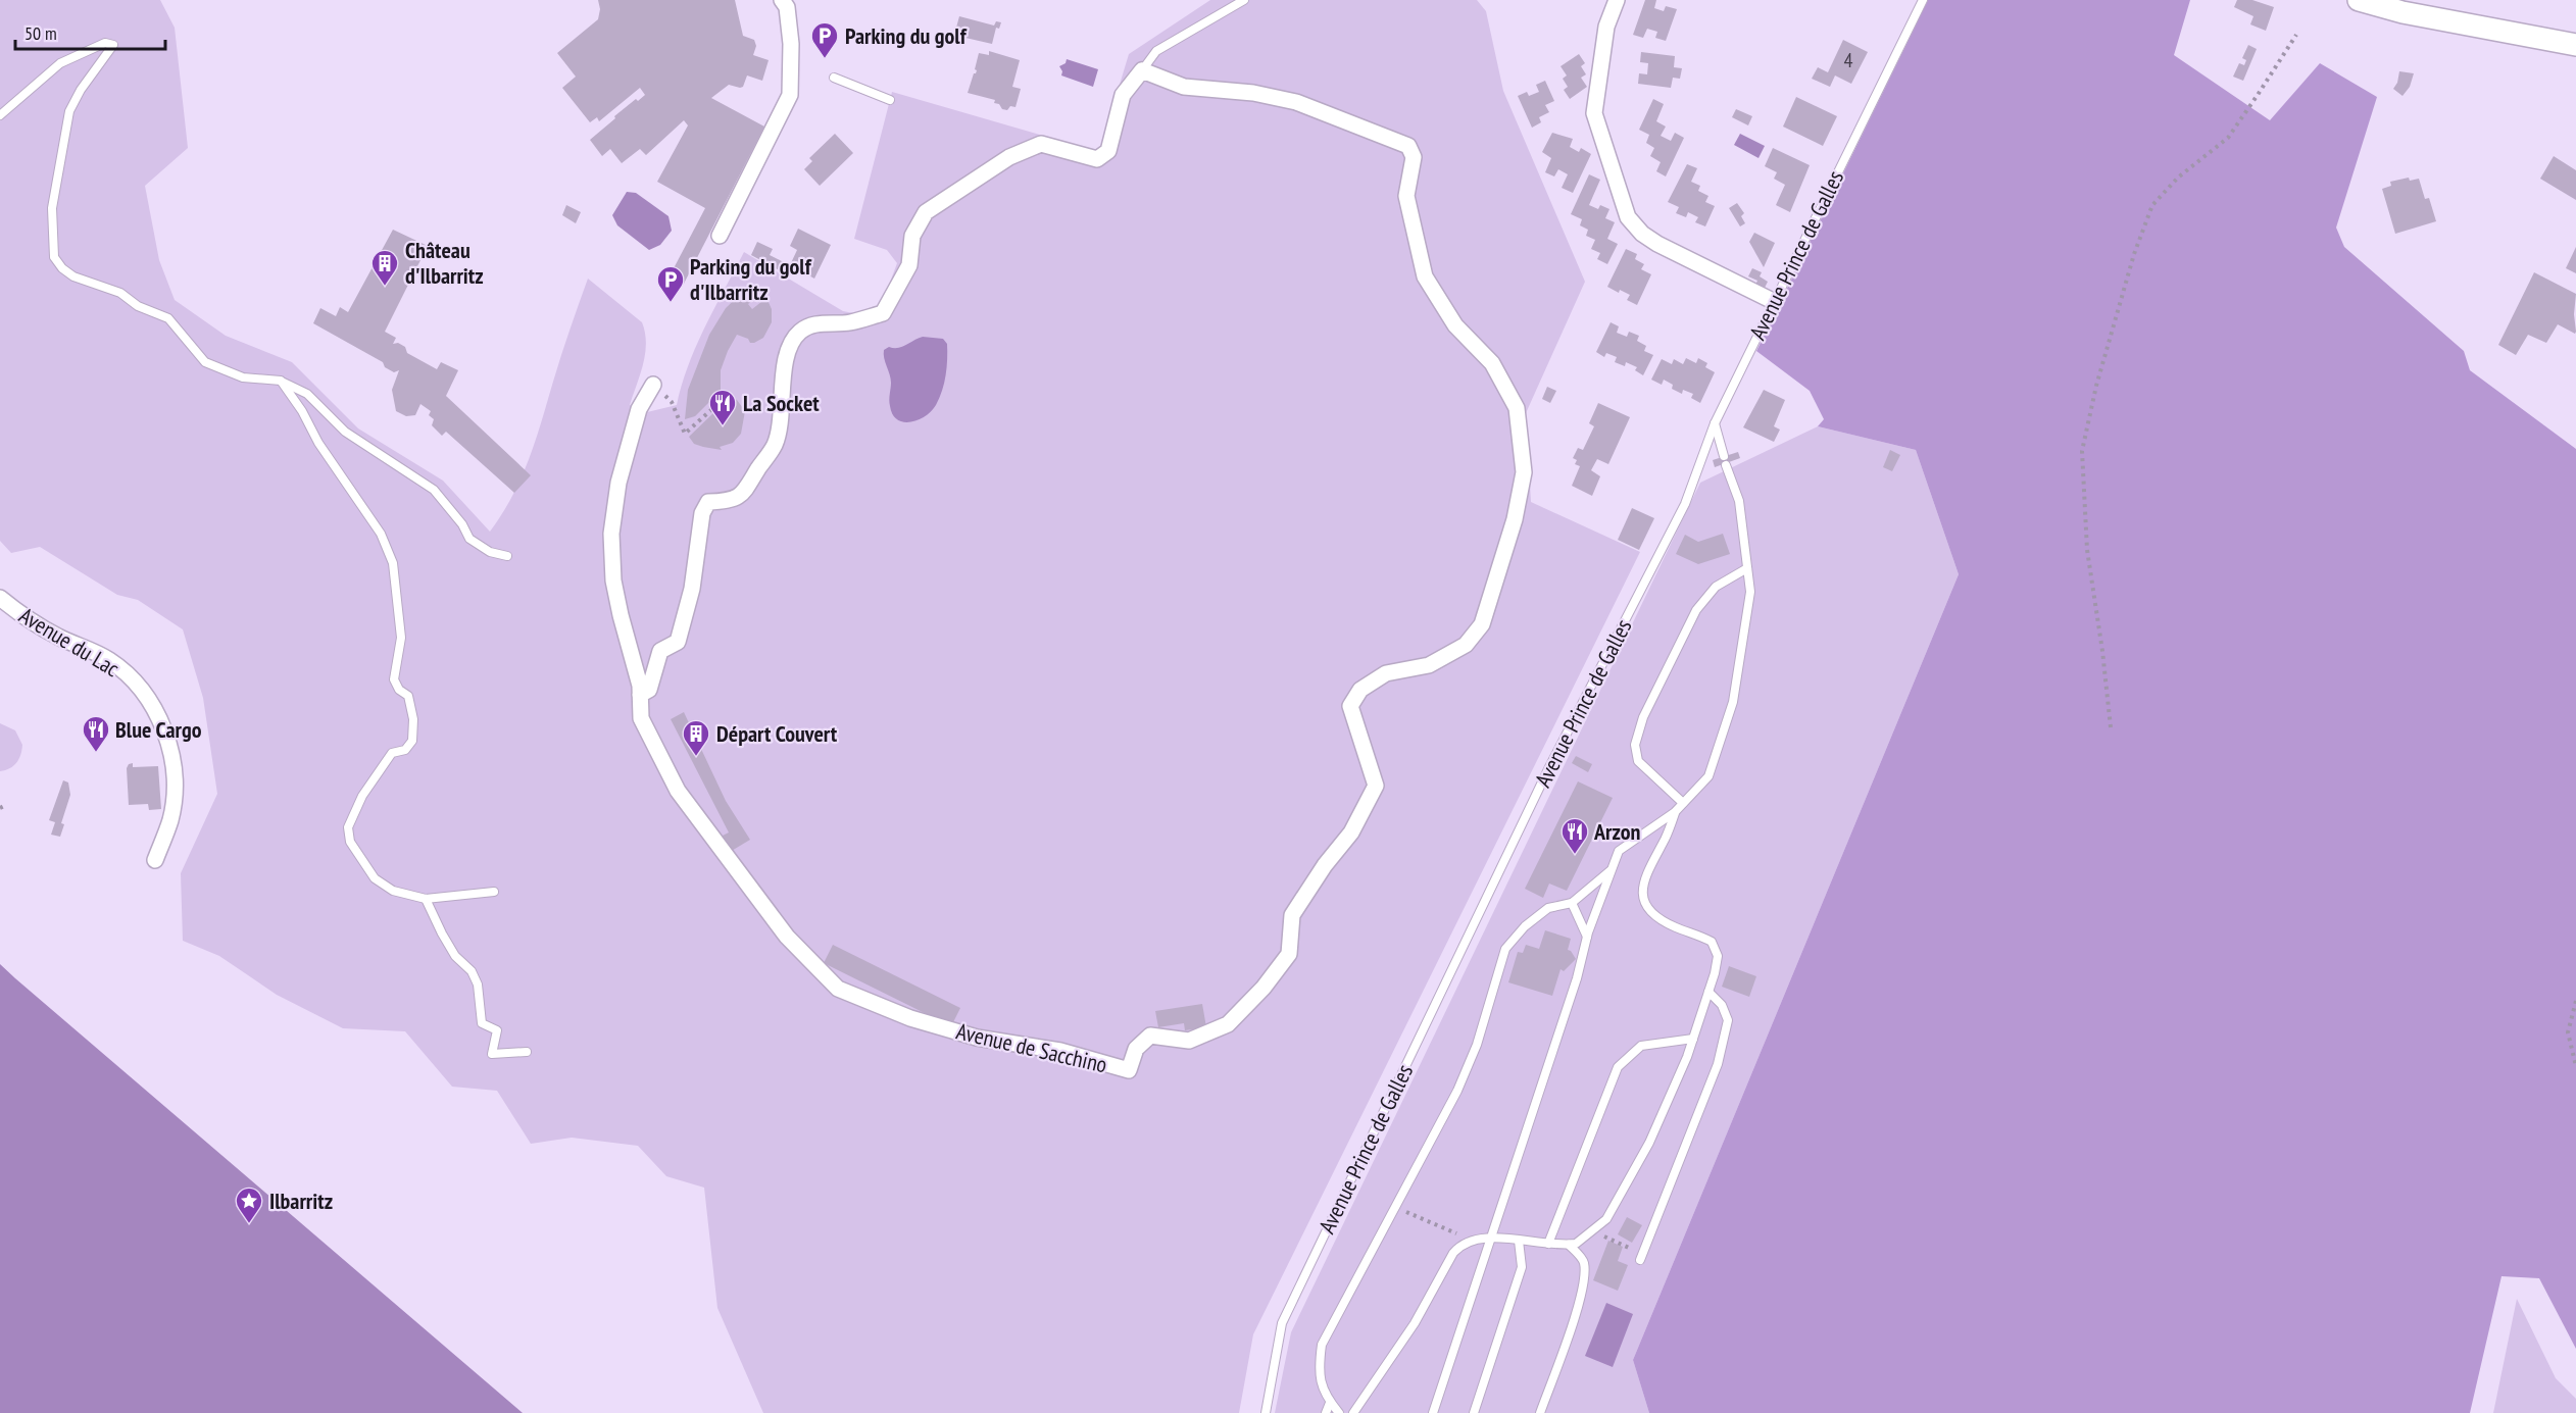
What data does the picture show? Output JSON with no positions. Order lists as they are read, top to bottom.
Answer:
{
  "streets": {
    "street": ["Avenue du Lac", "Avenue de Sacchino"],
    "lane": ["Avenue Prince de Galles"]
  },
  "places": {
    "parking": ["Parking du golf", "Parking du golf d'Ilbarritz"],
    "building": ["Château d'Ilbarritz", "Départ Couvert"],
    "restaurant": ["La Socket", "Blue Cargo", "Arzon"],
    "place": ["Ilbarritz"]
  },
  "house_numbers": ["4"],
  "scale_bar": "50 m"
}
